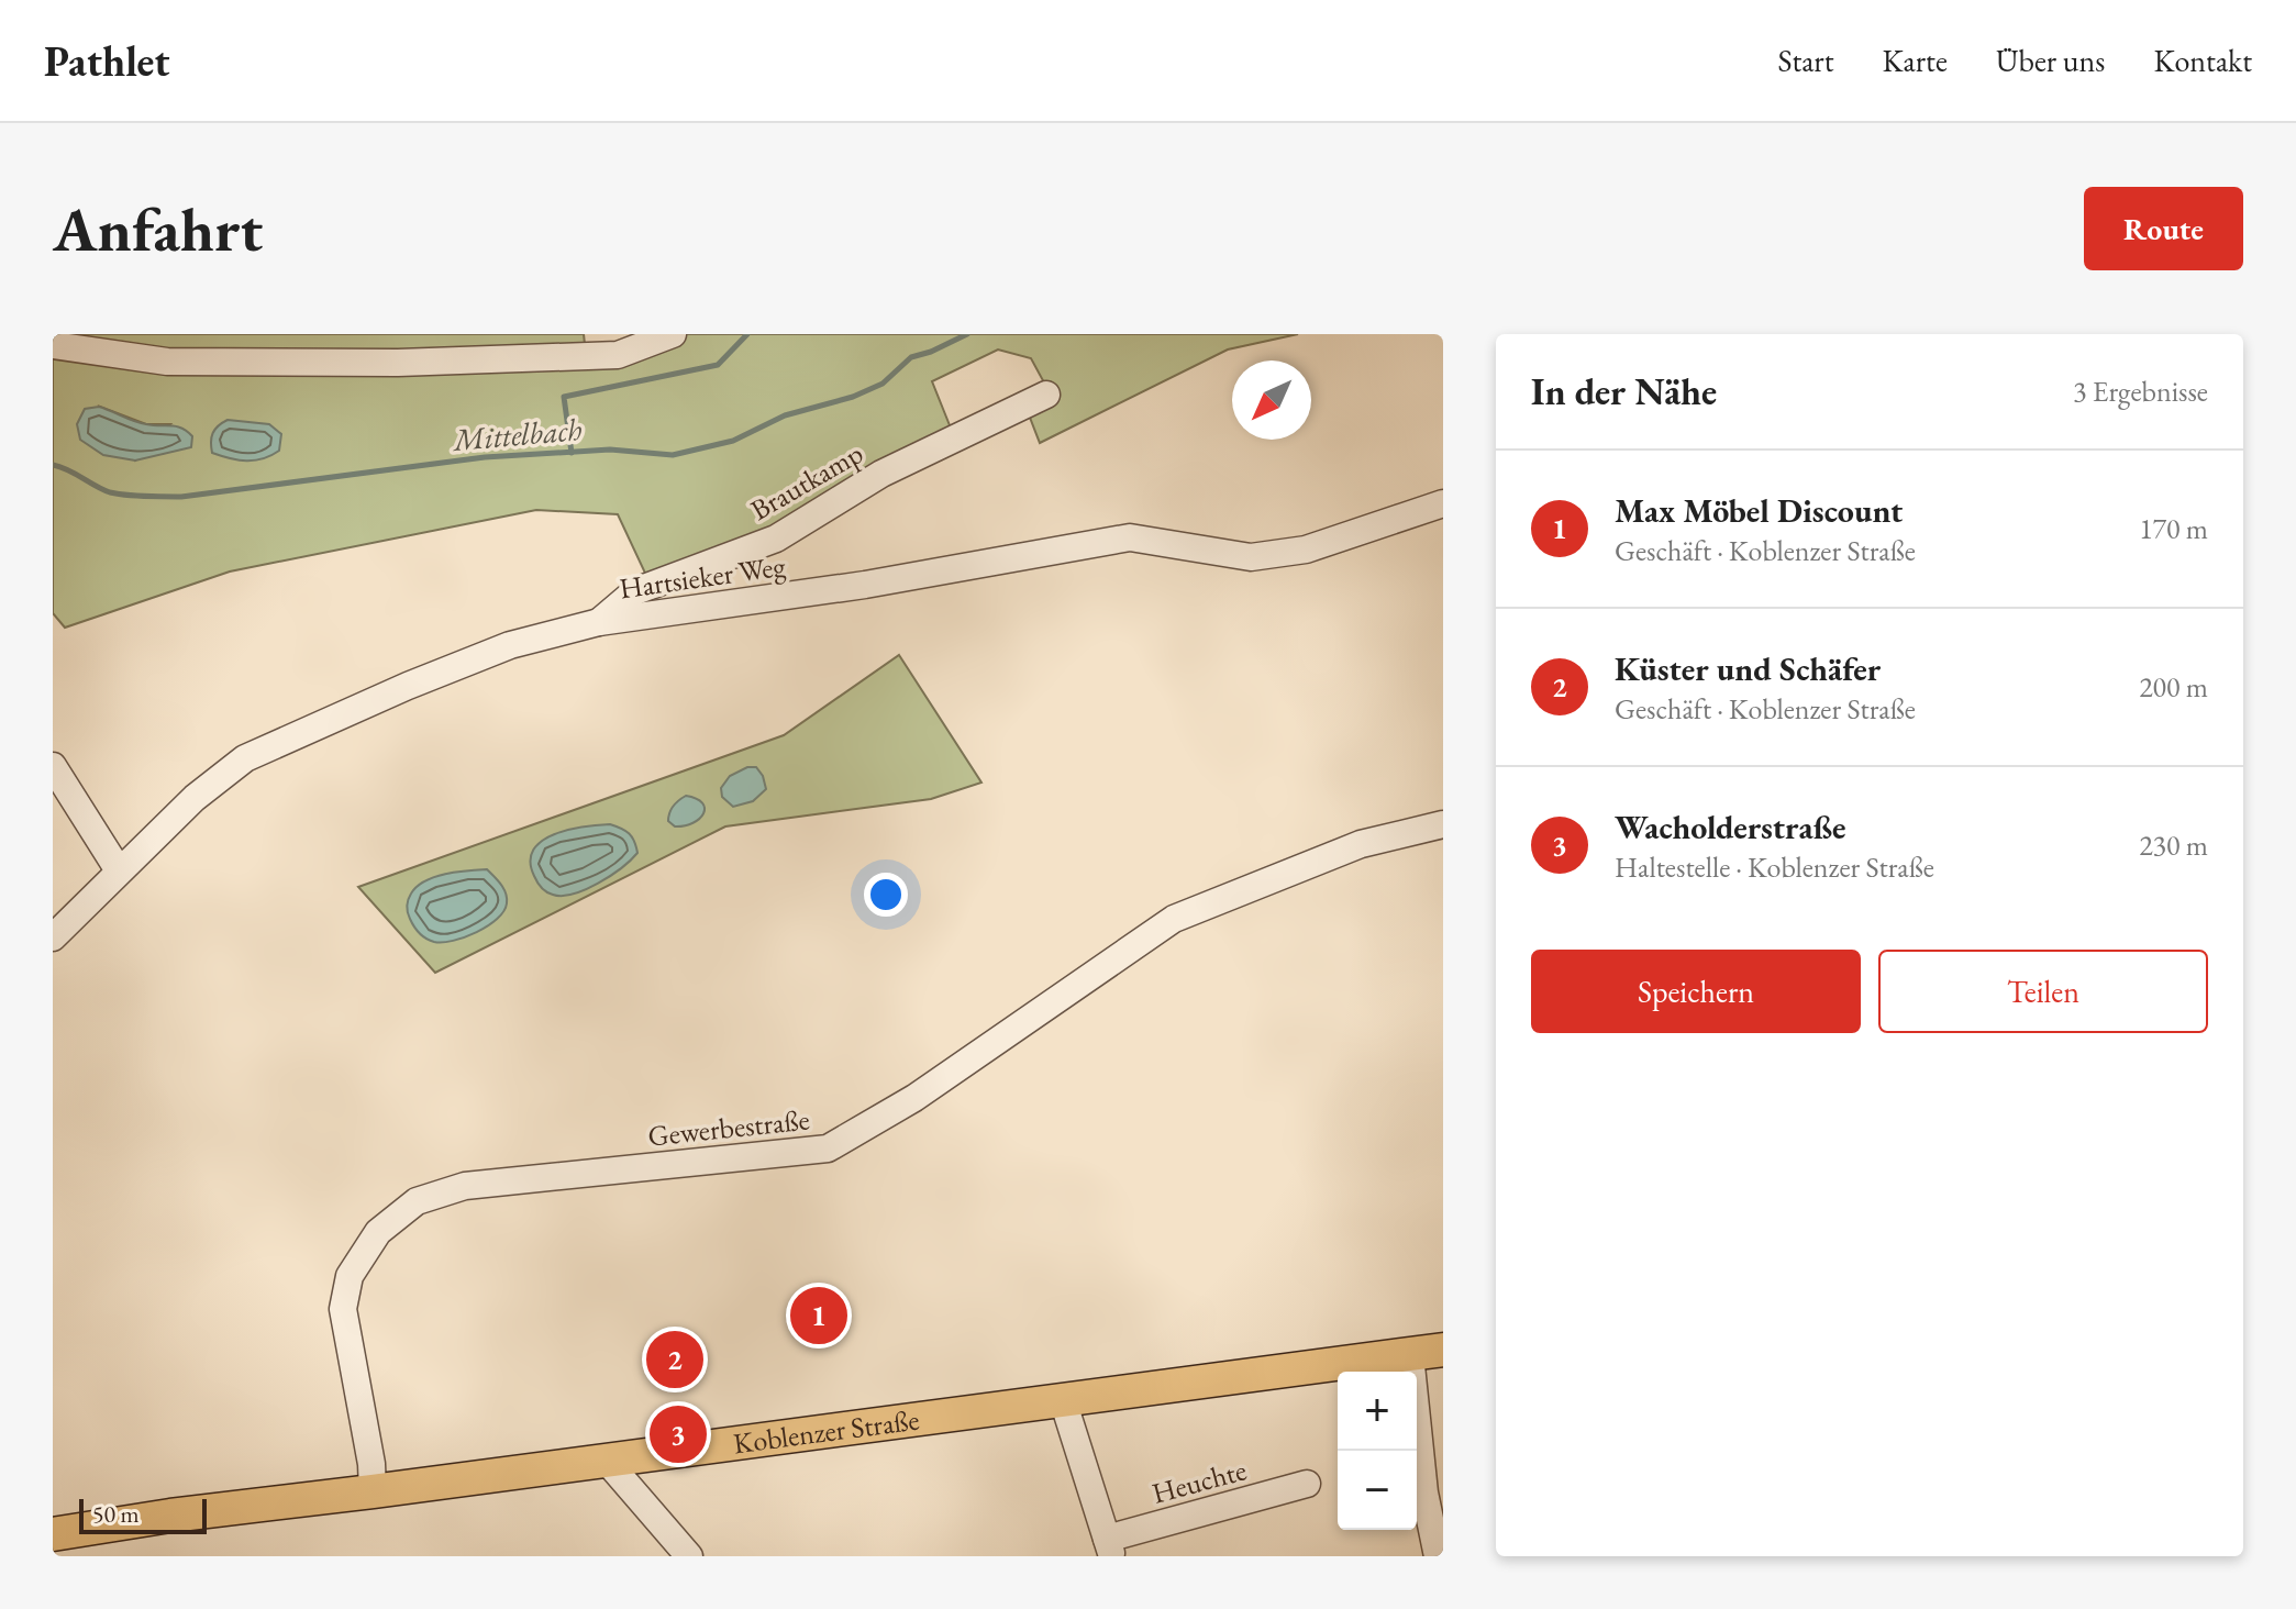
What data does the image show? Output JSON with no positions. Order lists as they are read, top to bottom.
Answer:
{
  "streets": {
    "main road": ["Koblenzer Straße"],
    "street": [
      "Brautkamp",
      "Hartsieker Weg",
      "Gewerbestraße",
      "Heuchte"
    ]
  },
  "crossings": [
    ["Brautkamp", "Hartsieker Weg"],
    ["Gewerbestraße", "Koblenzer Straße"],
    ["Koblenzer Straße", "Heuchte"]
  ],
  "water": ["Mittelbach"],
  "scale_bar": "50 m",
  "north": "bottom left",
  "page": {
    "header": "Pathlet",
    "nav": [
      "Start",
      "Karte",
      "Über uns",
      "Kontakt"
    ],
    "buttons": [
      "Route",
      ["Speichern", "Teilen"]
    ],
    "title": "Anfahrt",
    "heading": ["In der Nähe", "3 Ergebnisse"],
    "list": [
      {
        "mark": "1",
        "name": "Max Möbel Discount",
        "note": "Geschäft · Koblenzer Straße",
        "value": "170 m"
      },
      {
        "mark": "2",
        "name": "Küster und Schäfer",
        "note": "Geschäft · Koblenzer Straße",
        "value": "200 m"
      },
      {
        "mark": "3",
        "name": "Wacholderstraße",
        "note": "Haltestelle · Koblenzer Straße",
        "value": "230 m"
      }
    ],
    "pins": ["1", "2", "3"],
    "map_buttons": ["+", "−"],
    "scale": "50 m"
  }
}
